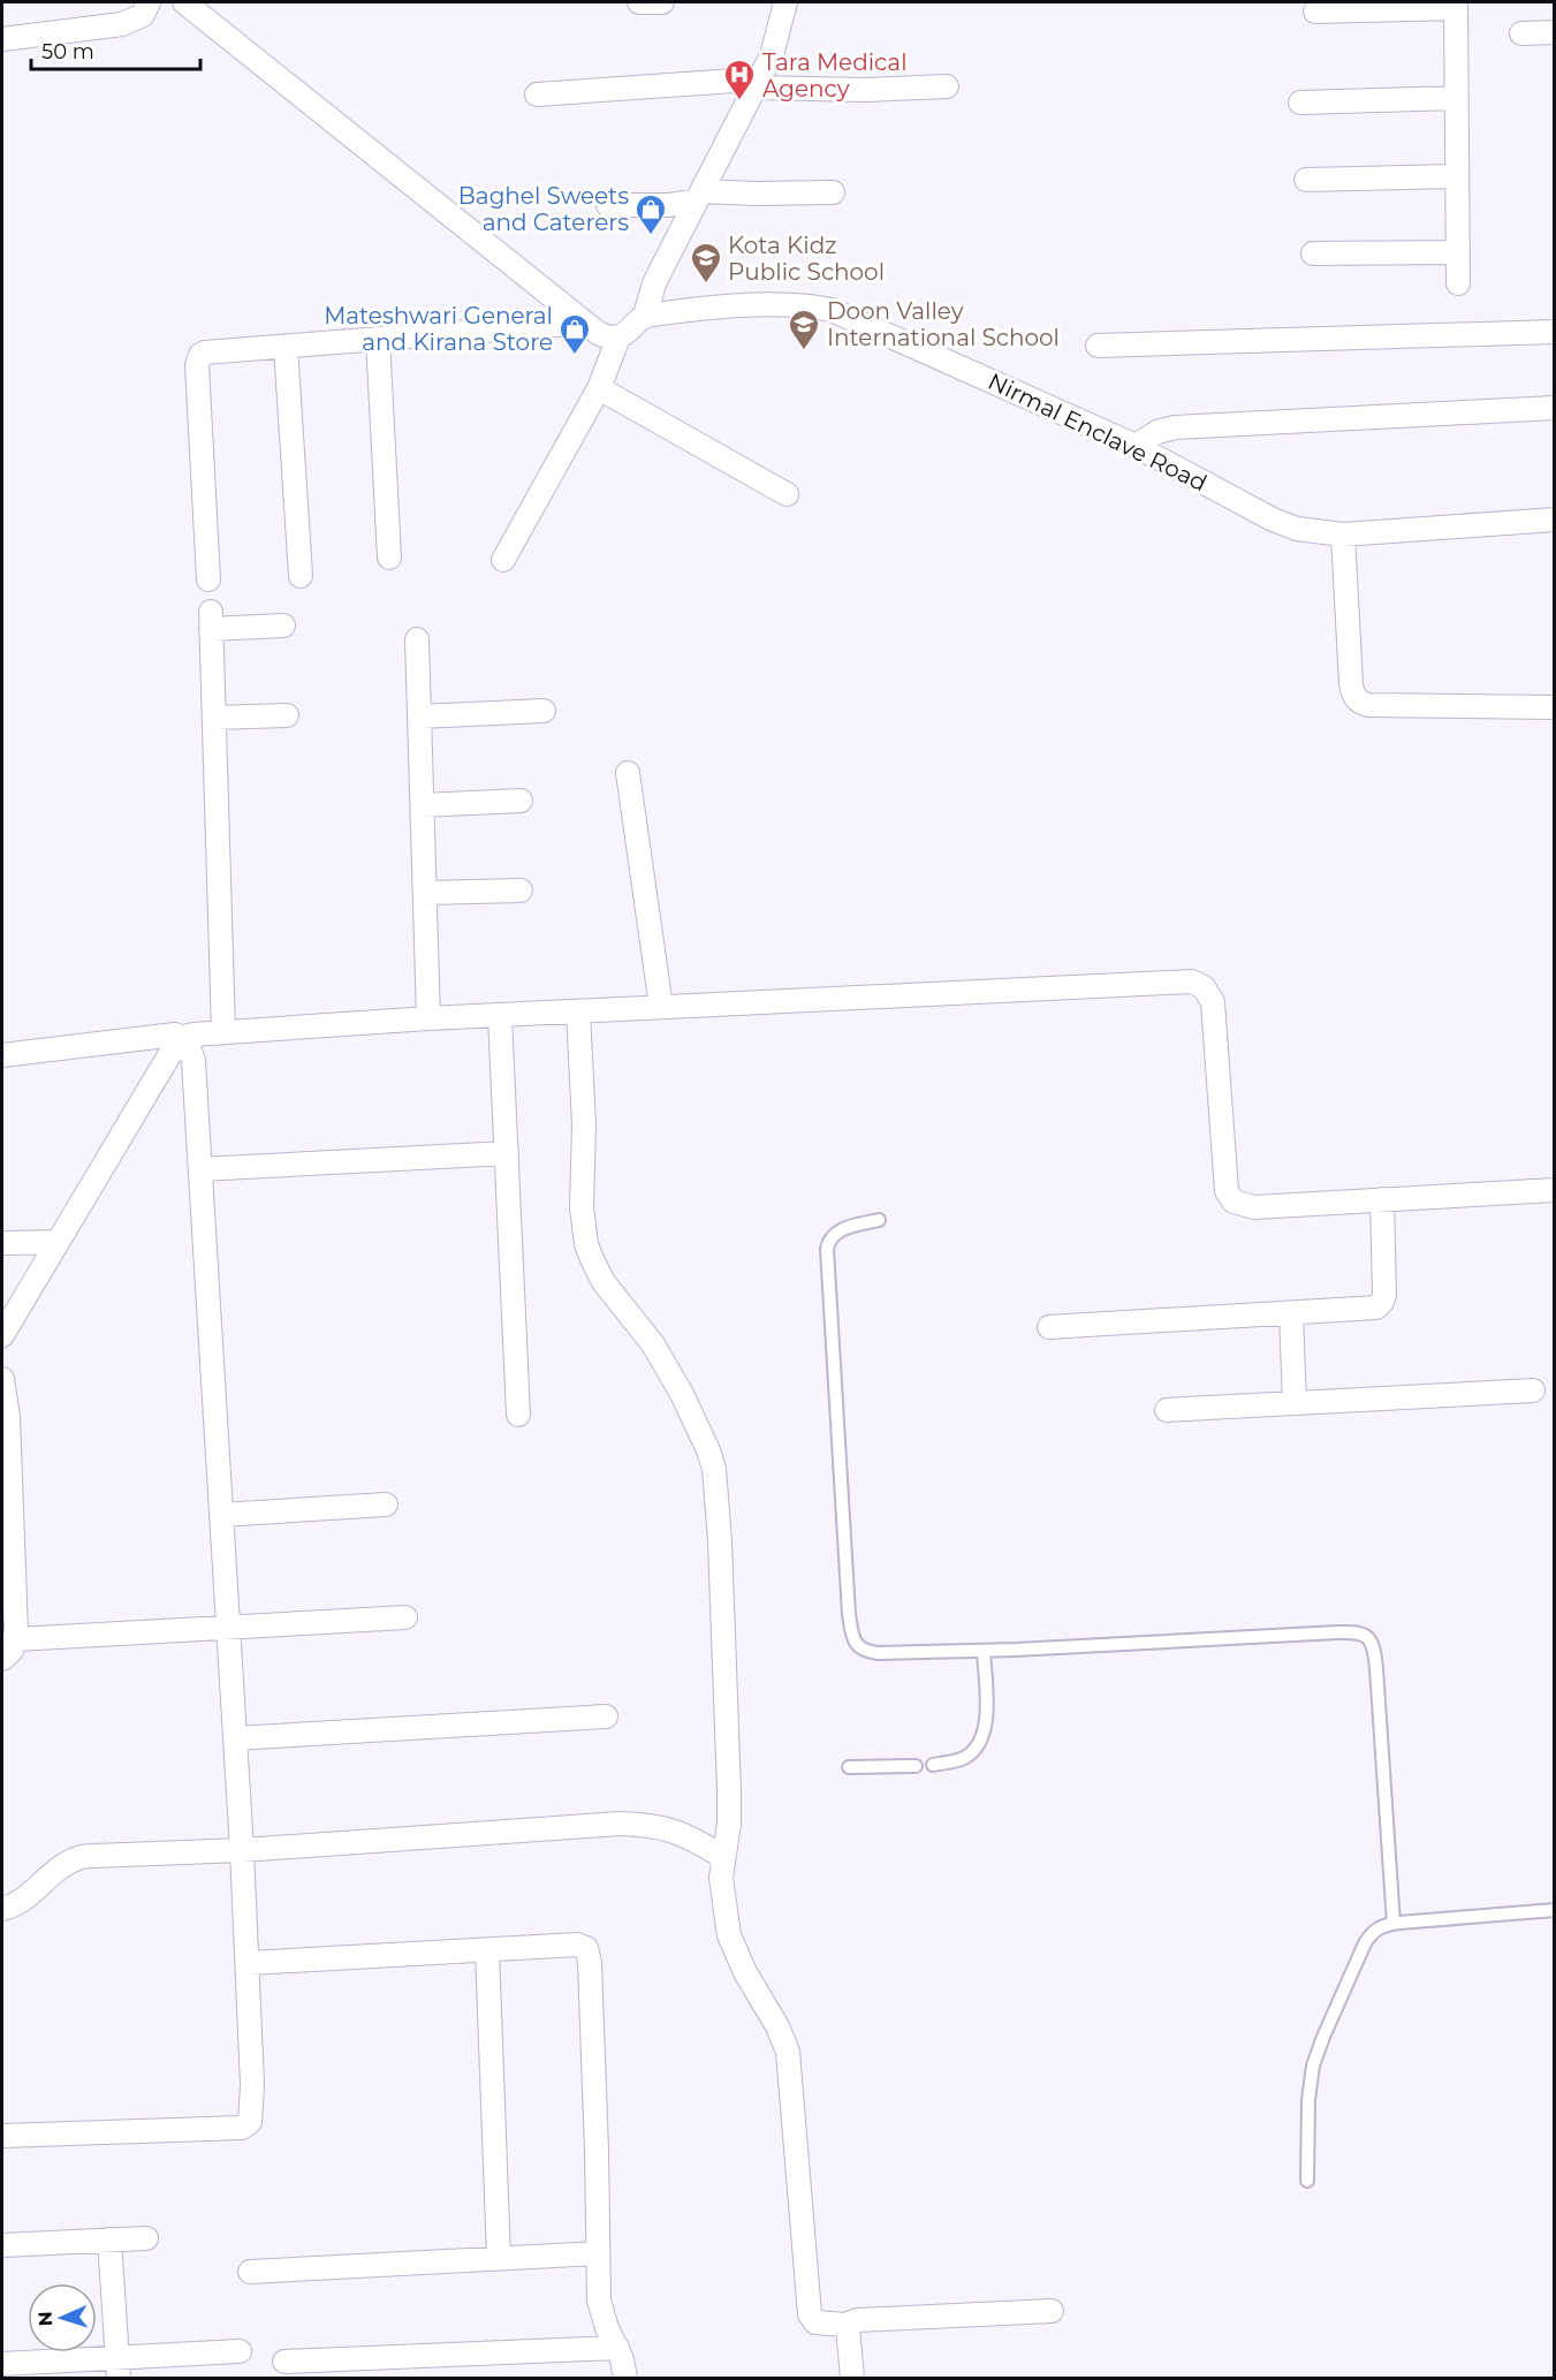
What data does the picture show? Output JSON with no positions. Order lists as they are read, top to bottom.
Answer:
{
  "streets": {
    "street": ["Nirmal Enclave Road"]
  },
  "places": {
    "hospital": ["Tara Medical Agency"],
    "shop": ["Baghel Sweets and Caterers", "Mateshwari General and Kirana Store"],
    "school or university": ["Kota Kidz Public School", "Doon Valley International School"]
  },
  "scale_bar": "50 m",
  "north": "left"
}
